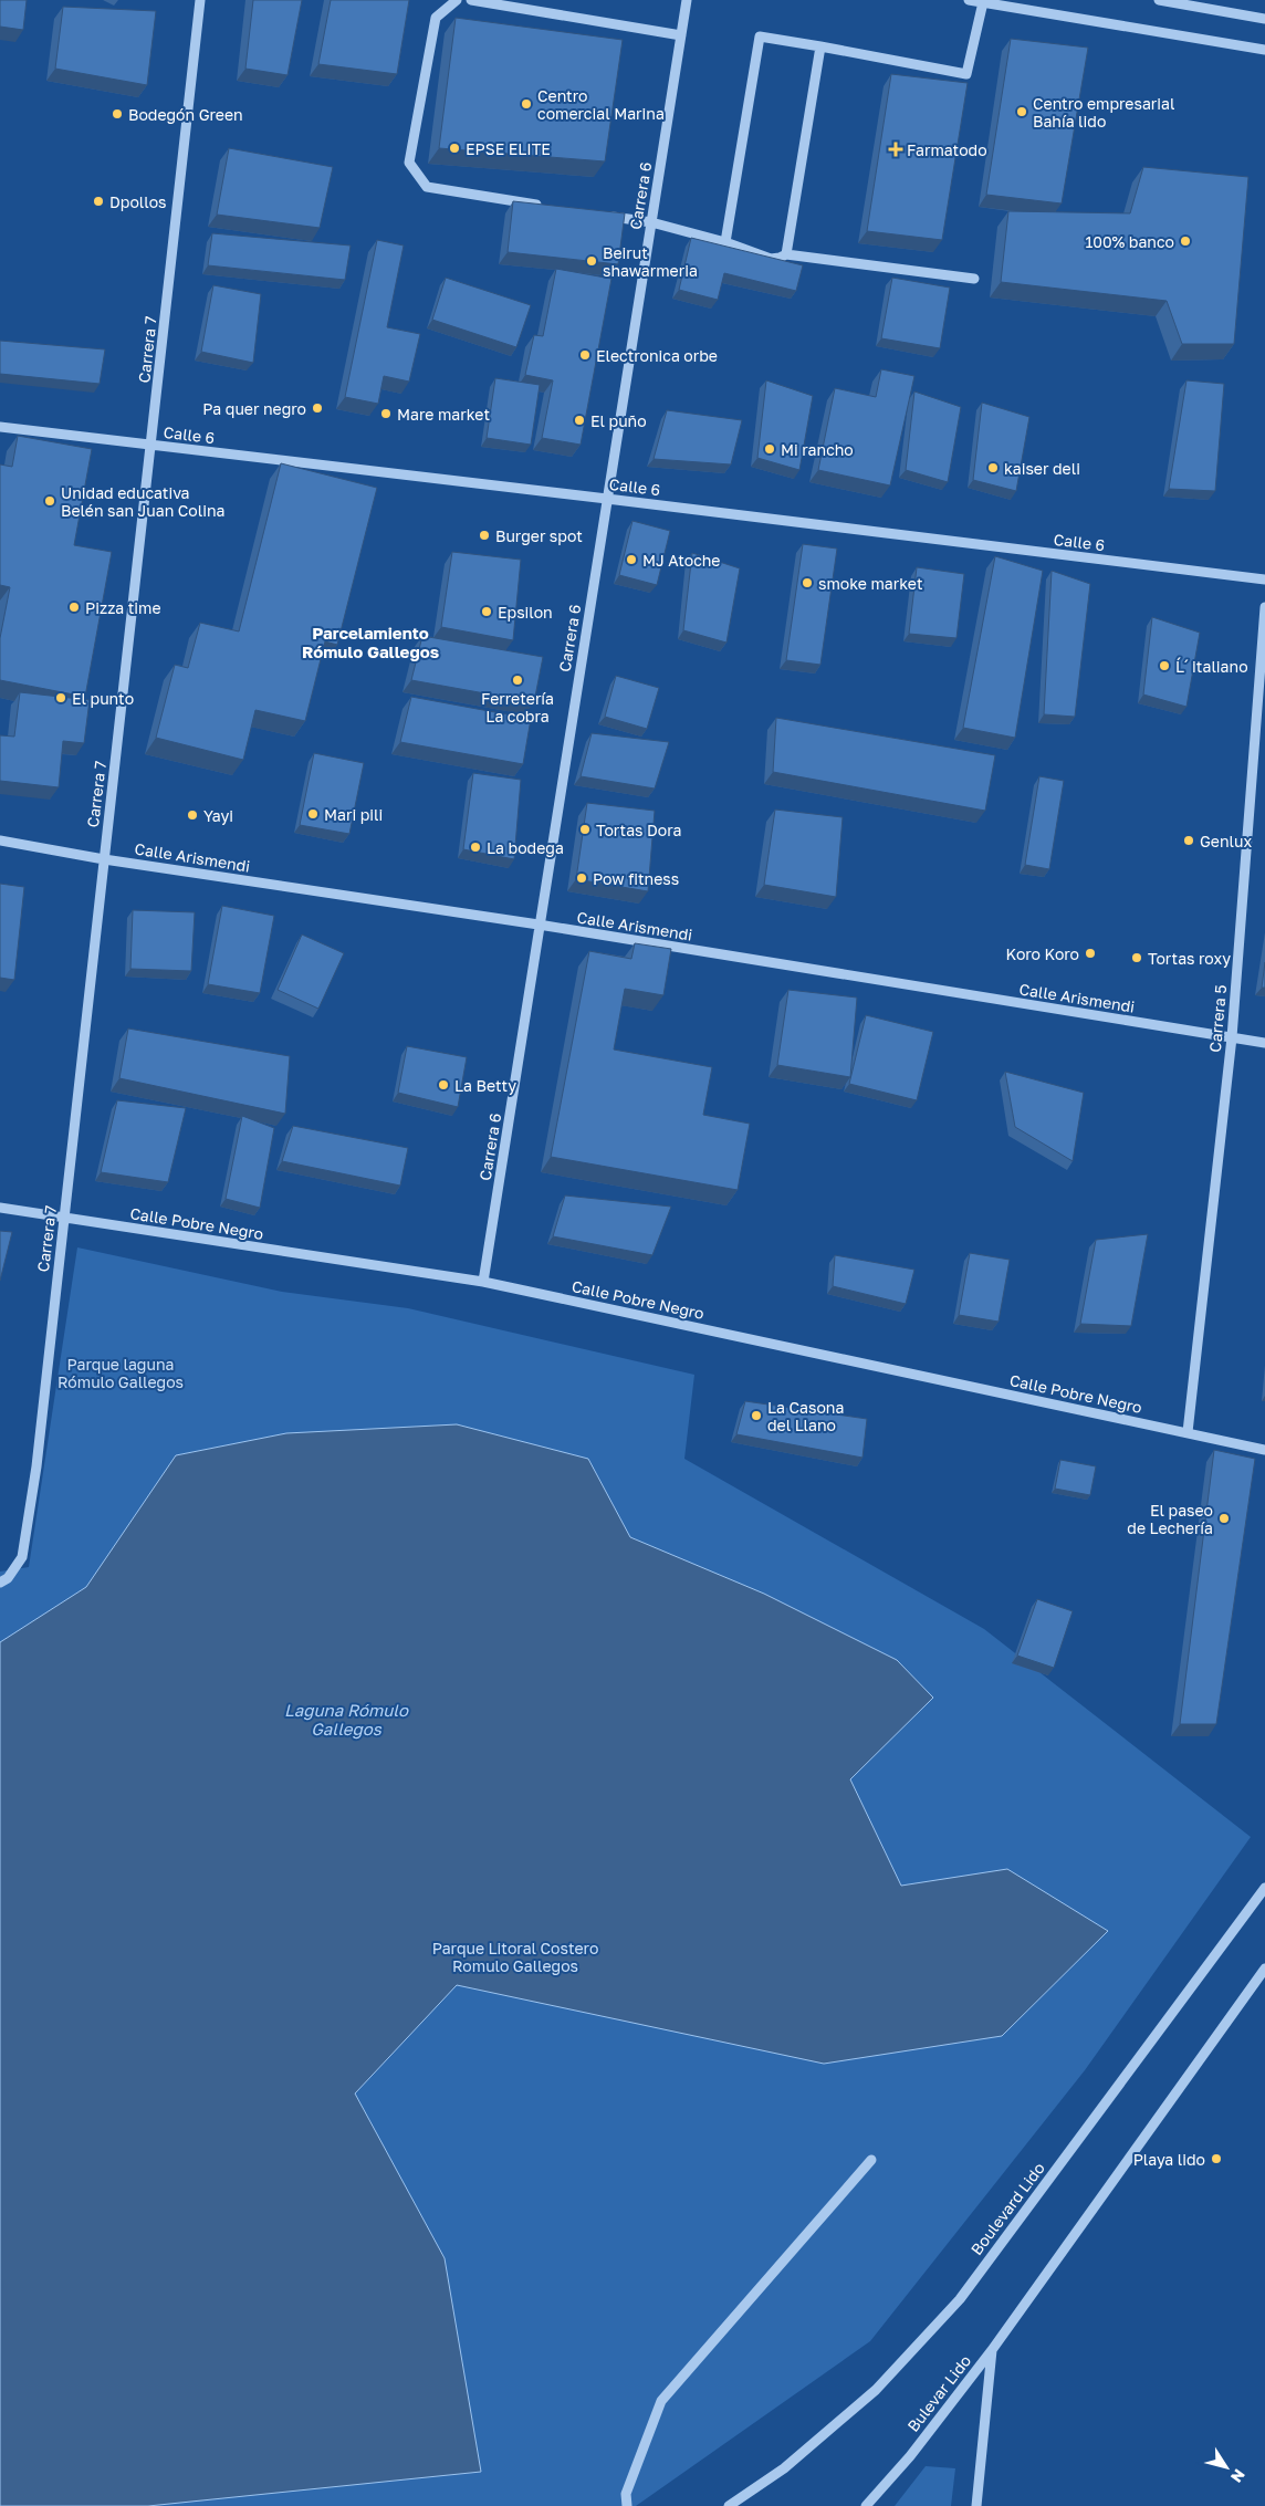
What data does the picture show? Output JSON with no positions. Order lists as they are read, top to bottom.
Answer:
{
  "streets": {
    "street": [
      "Carrera 6",
      "Carrera 7",
      "Calle 6",
      "Calle Arismendi",
      "Carrera 5",
      "Calle Pobre Negro",
      "Boulevard Lido",
      "Bulevar Lido"
    ]
  },
  "crossings": [
    ["Carrera 6", "Calle 6"],
    ["Carrera 6", "Calle Arismendi"],
    ["Carrera 6", "Calle Pobre Negro"],
    ["Carrera 7", "Calle 6"],
    ["Carrera 7", "Calle Arismendi"],
    ["Carrera 7", "Calle Pobre Negro"],
    ["Calle Arismendi", "Carrera 5"],
    ["Carrera 5", "Calle Pobre Negro"]
  ],
  "districts": ["Parcelamiento Rómulo Gallegos"],
  "water": ["Laguna Rómulo Gallegos"],
  "parks": ["Parque laguna Rómulo Gallegos", "Parque Litoral Costero Romulo Gallegos"],
  "places": {
    "other": [
      "Centro comercial Marina",
      "Centro empresarial Bahía lido",
      "Bodegón Green",
      "EPSE ELITE",
      "Dpollos",
      "100% banco",
      "Beirut shawarmeria",
      "Electronica orbe",
      "Pa quer negro",
      "Mare market",
      "El puño",
      "Mi rancho",
      "kaiser deli",
      "Unidad educativa Belén san Juan Colina",
      "Burger spot",
      "MJ Atoche",
      "smoke market",
      "Pizza time",
      "Epsilon",
      "Ĺ´ italiano",
      "Ferretería La cobra",
      "El punto",
      "Mari pili",
      "Yayi",
      "Tortas Dora",
      "Genlux",
      "La bodega",
      "Pow fitness",
      "Koro Koro",
      "Tortas roxy",
      "La Betty",
      "La Casona del Llano",
      "El paseo de Lechería",
      "Playa lido"
    ],
    "health": ["Farmatodo"]
  },
  "north": "bottom right"
}
